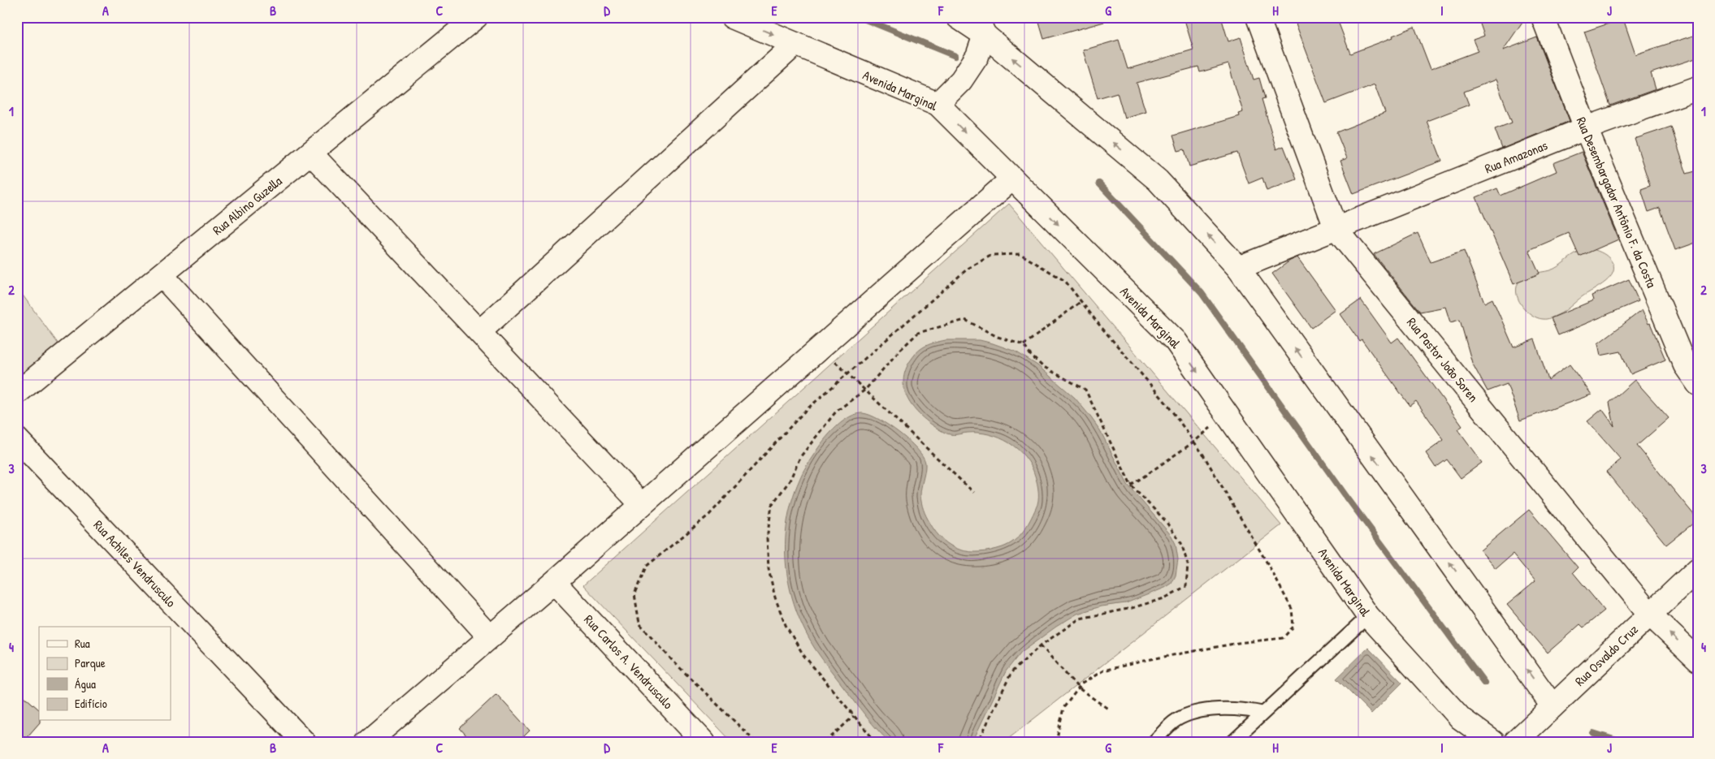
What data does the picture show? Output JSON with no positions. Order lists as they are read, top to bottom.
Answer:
{
  "streets": {
    "main road": [
      "Avenida Marginal",
      "Rua Amazonas",
      "Rua Desembargador Antônio F. da Costa",
      "Rua Albino Guzella",
      "Rua Pastor João Soren",
      "Rua Achiles Vendrusculo",
      "Rua Osvaldo Cruz",
      "Rua Carlos A. Vendrusculo"
    ]
  },
  "crossings": [
    ["Rua Amazonas", "Rua Desembargador Antônio F. da Costa"],
    ["Rua Amazonas", "Rua Pastor João Soren"],
    ["Rua Pastor João Soren", "Rua Osvaldo Cruz"]
  ],
  "legend": [
    "Rua",
    "Parque",
    "Água",
    "Edifício"
  ],
  "grid": {
    "columns": [
      "A",
      "B",
      "C",
      "D",
      "E",
      "F",
      "G",
      "H",
      "I",
      "J"
    ],
    "rows": [
      "1",
      "2",
      "3",
      "4"
    ]
  }
}
